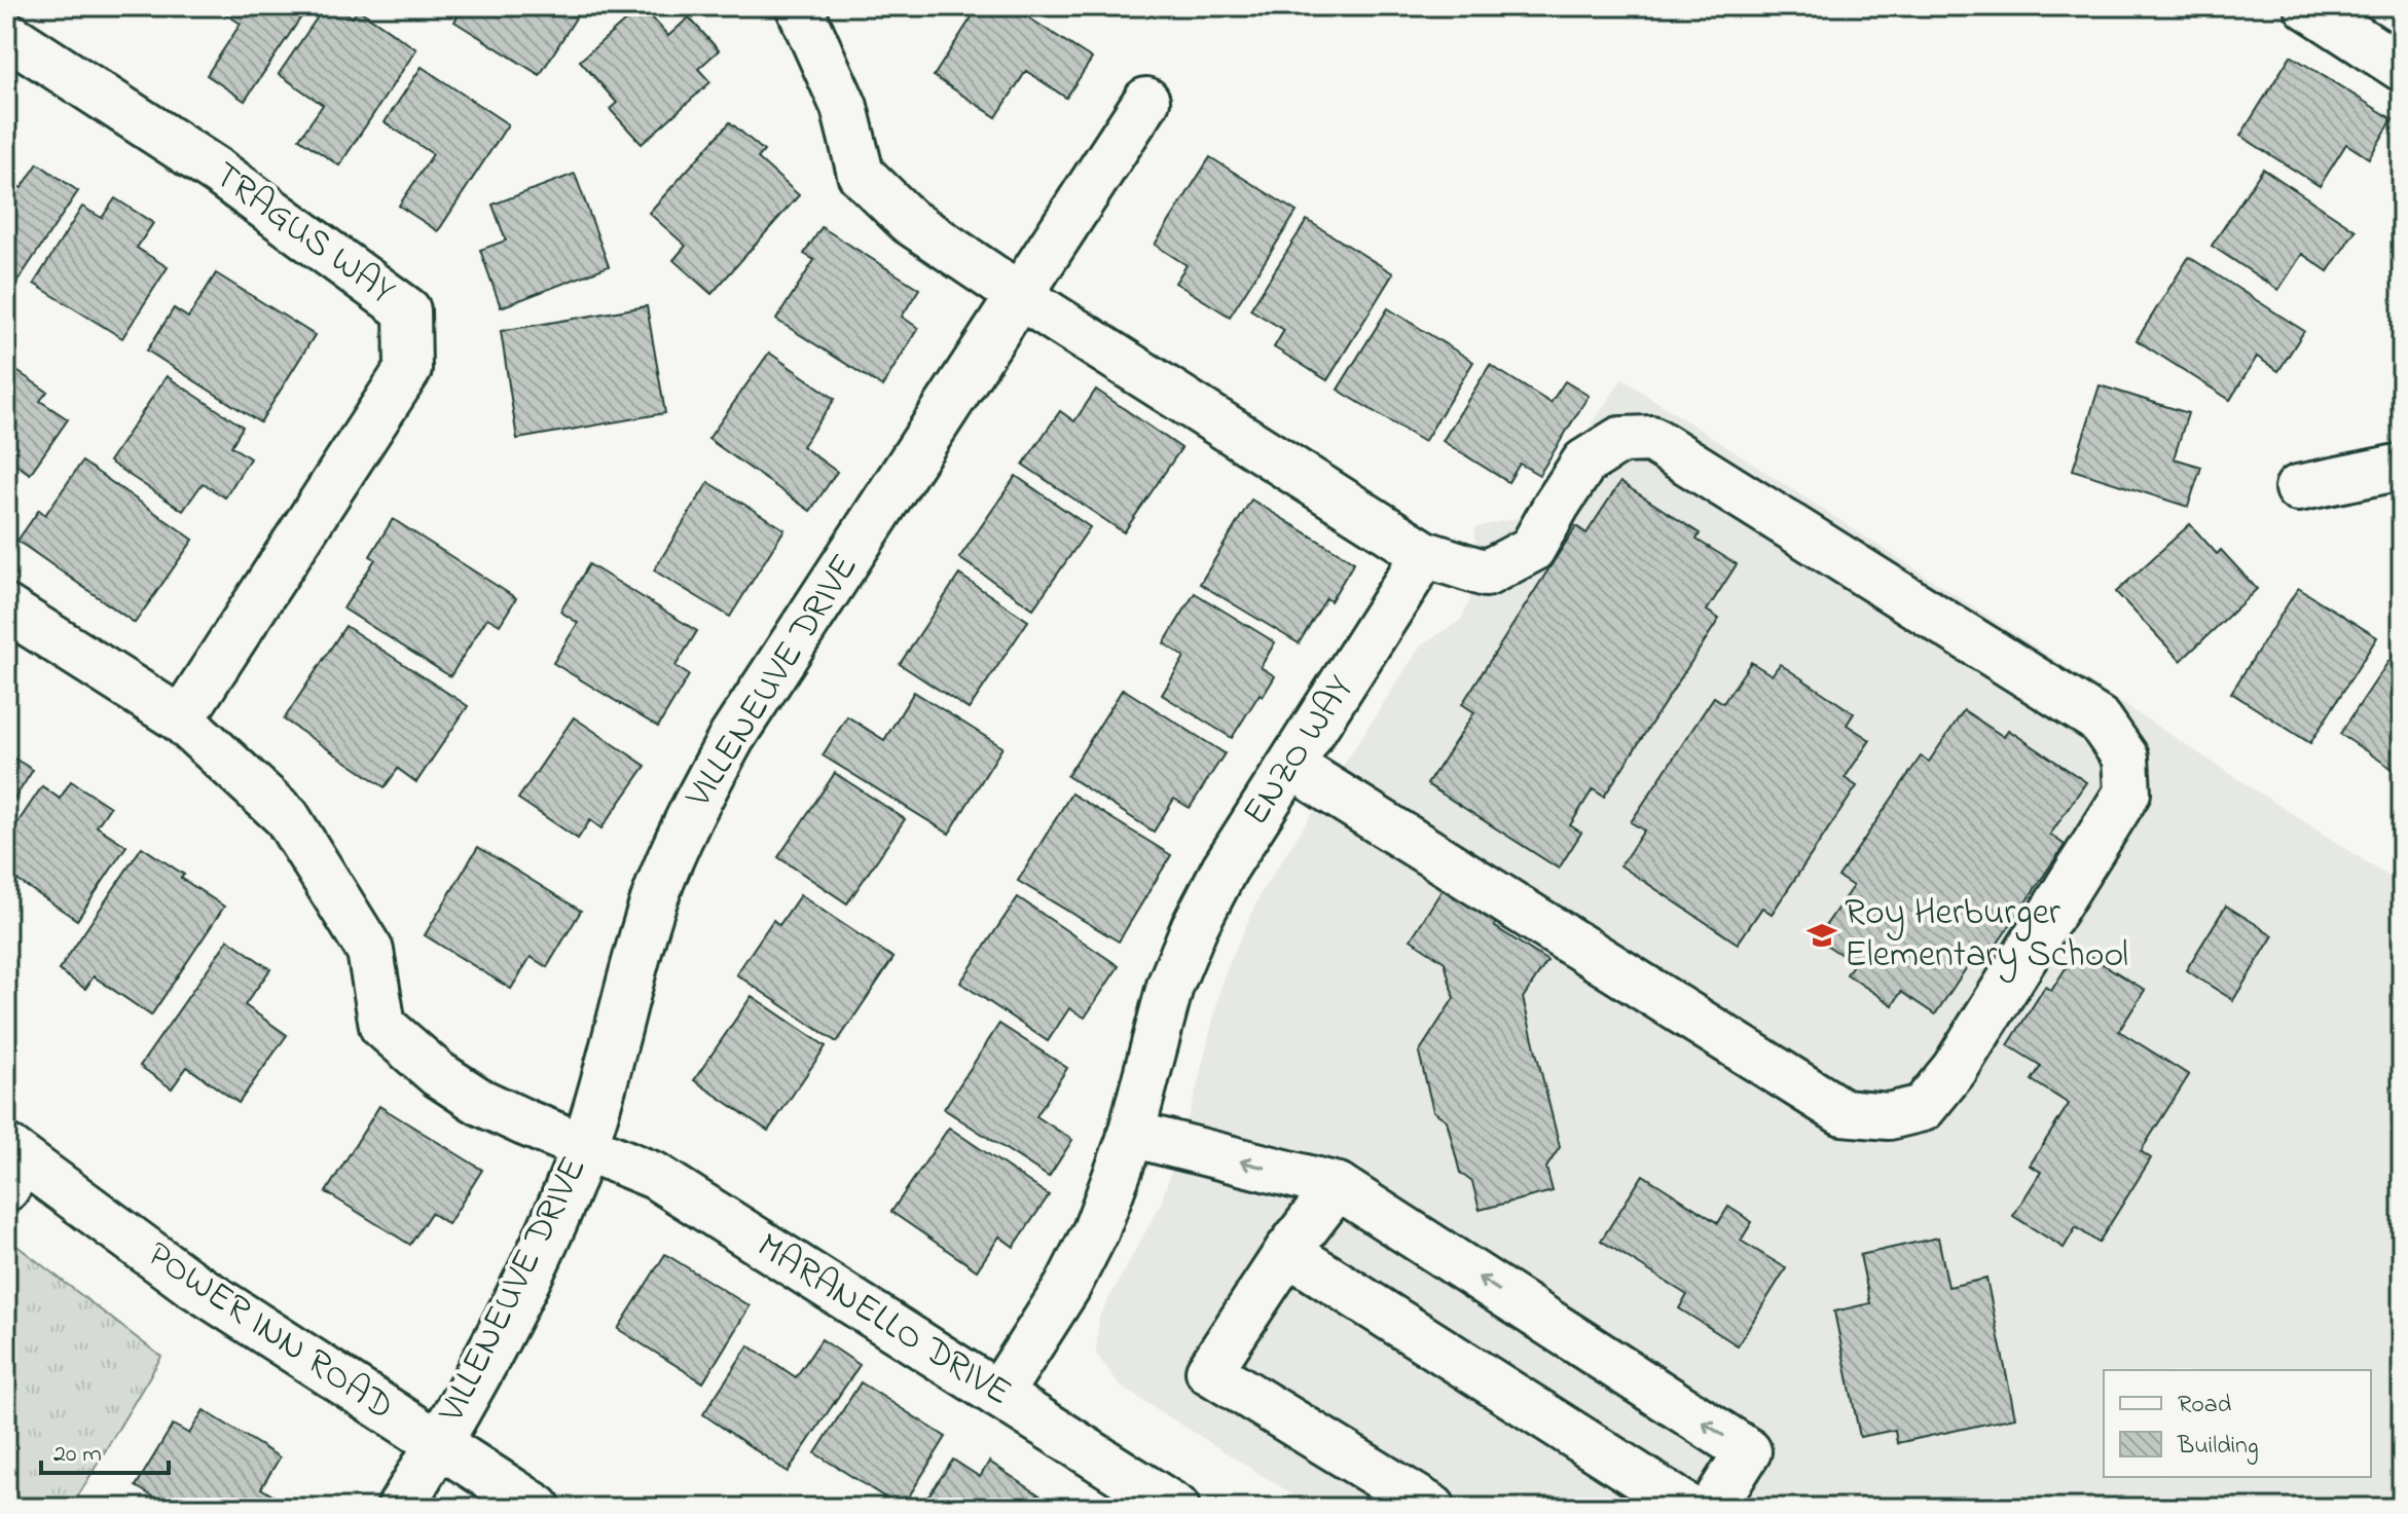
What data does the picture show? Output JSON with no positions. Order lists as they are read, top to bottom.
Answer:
{
  "streets": {
    "street": [
      "TRAGUS WAY",
      "VILLENEUVE DRIVE",
      "ENZO WAY",
      "MARANELLO DRIVE",
      "POWER INN ROAD"
    ]
  },
  "crossings": [
    ["TRAGUS WAY", "MARANELLO DRIVE"],
    ["VILLENEUVE DRIVE", "MARANELLO DRIVE"],
    ["VILLENEUVE DRIVE", "POWER INN ROAD"],
    ["ENZO WAY", "MARANELLO DRIVE"]
  ],
  "places": {
    "school or university": ["Roy Herburger Elementary School"]
  },
  "legend": ["Road", "Building"],
  "scale_bar": "20 m"
}
